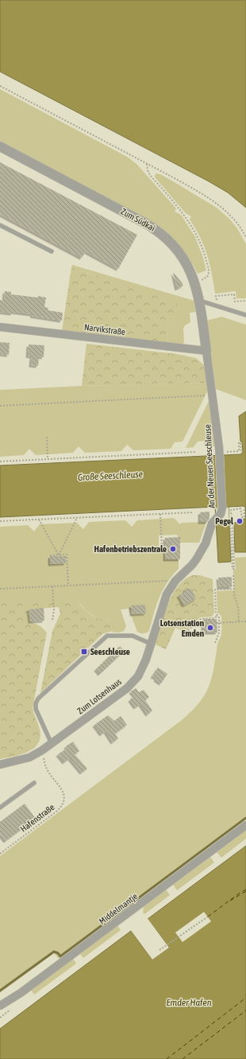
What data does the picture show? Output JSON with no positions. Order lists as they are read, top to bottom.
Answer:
{
  "streets": {
    "street": [
      "Zum Südkai",
      "Narvikstraße",
      "An der Neuen Seeschleuse",
      "Zum Lotsenhaus",
      "Middelmantje"
    ],
    "path": ["Hafenstraße"]
  },
  "crossings": [
    ["Zum Südkai", "Narvikstraße"],
    ["Zum Südkai", "An der Neuen Seeschleuse"],
    ["Narvikstraße", "An der Neuen Seeschleuse"],
    ["An der Neuen Seeschleuse", "Zum Lotsenhaus"],
    ["Zum Lotsenhaus", "Hafenstraße"]
  ],
  "water": ["Große Seeschleuse", "Emder Hafen"],
  "places": {
    "other": ["Pegel", "Hafenbetriebszentrale", "Lotsenstation Emden"],
    "transit": ["Seeschleuse"]
  }
}
